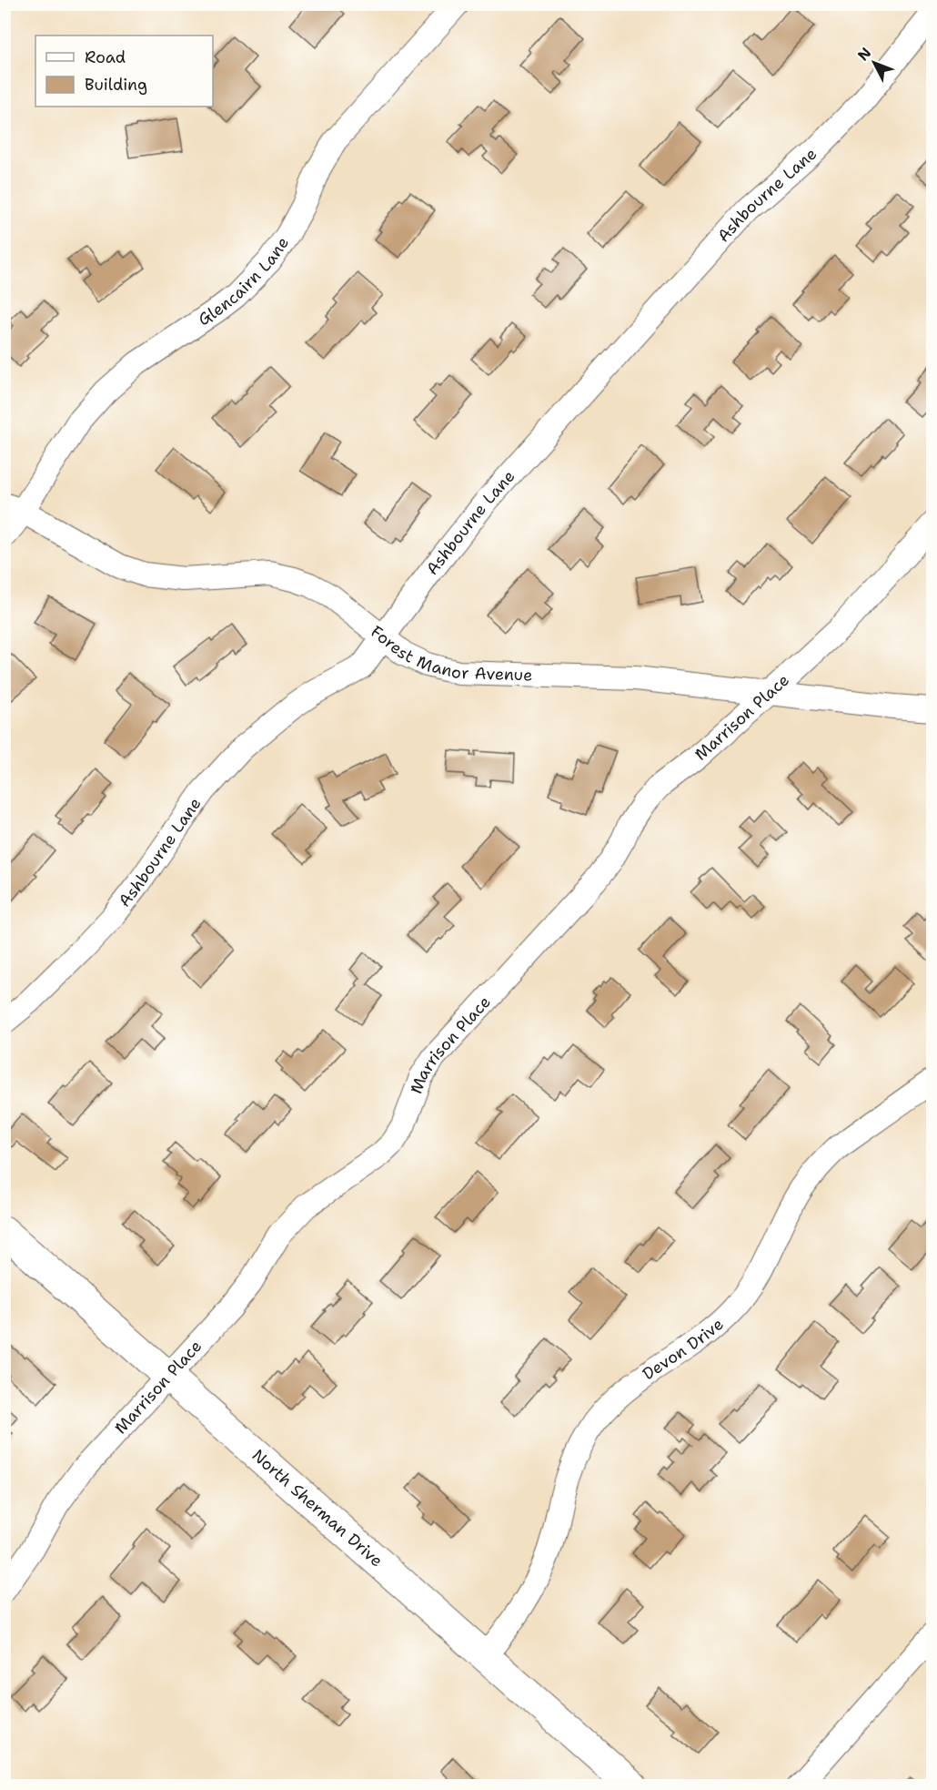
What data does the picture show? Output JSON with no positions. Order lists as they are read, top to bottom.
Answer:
{
  "streets": {
    "main road": ["North Sherman Drive"],
    "street": [
      "Ashbourne Lane",
      "Glencairn Lane",
      "Forest Manor Avenue",
      "Marrison Place",
      "Devon Drive"
    ]
  },
  "crossings": [
    ["Ashbourne Lane", "Forest Manor Avenue"],
    ["Glencairn Lane", "Forest Manor Avenue"],
    ["Forest Manor Avenue", "Marrison Place"],
    ["Marrison Place", "North Sherman Drive"],
    ["Devon Drive", "North Sherman Drive"]
  ],
  "legend": ["Road", "Building"],
  "north": "top left"
}
